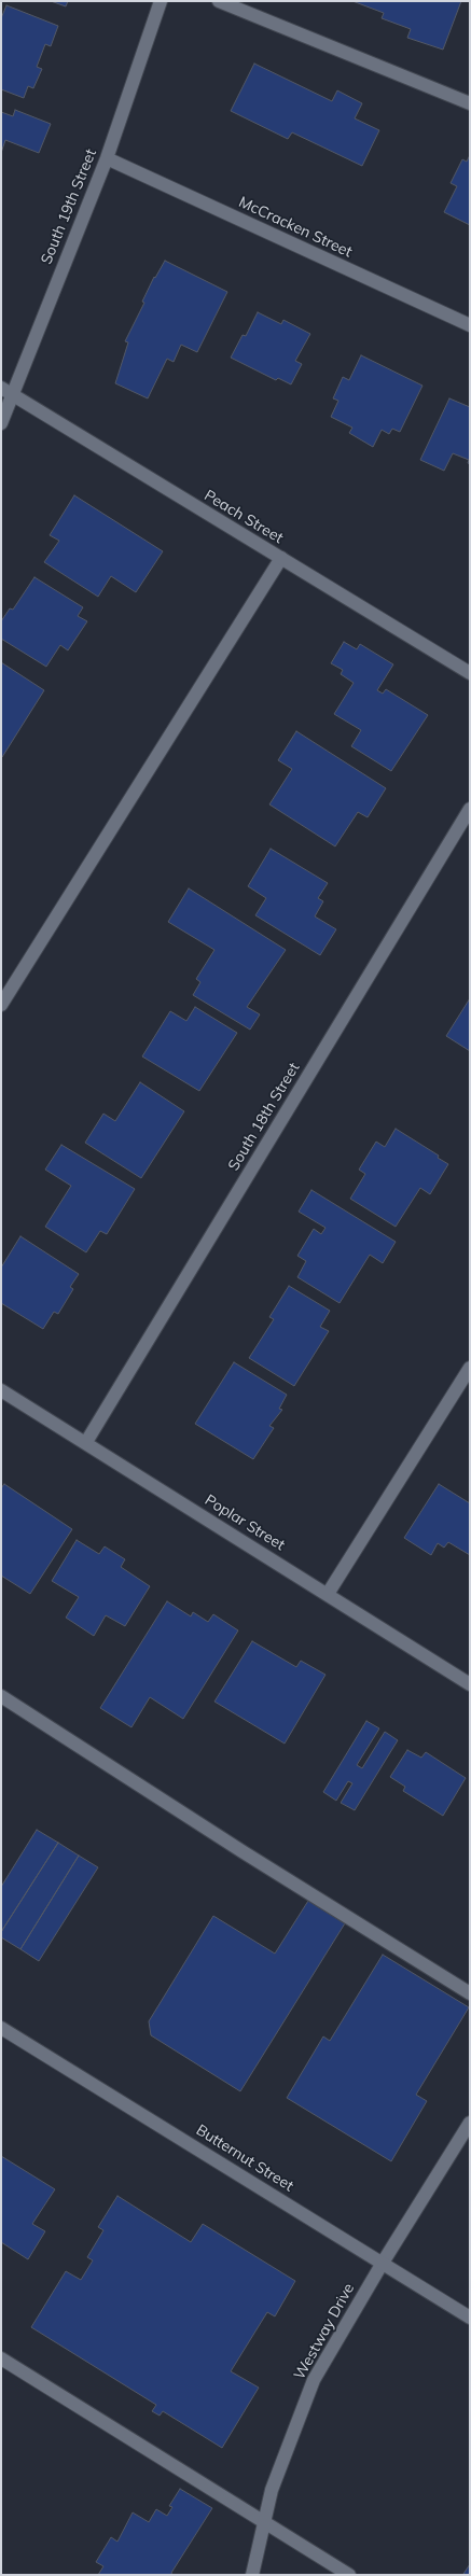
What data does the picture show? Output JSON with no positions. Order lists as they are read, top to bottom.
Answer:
{
  "streets": {
    "street": [
      "South 19th Street",
      "McCracken Street",
      "Peach Street",
      "South 18th Street",
      "Poplar Street",
      "Butternut Street",
      "Westway Drive"
    ]
  },
  "crossings": [
    ["South 19th Street", "McCracken Street"],
    ["South 19th Street", "Peach Street"],
    ["South 18th Street", "Poplar Street"],
    ["Butternut Street", "Westway Drive"]
  ]
}
